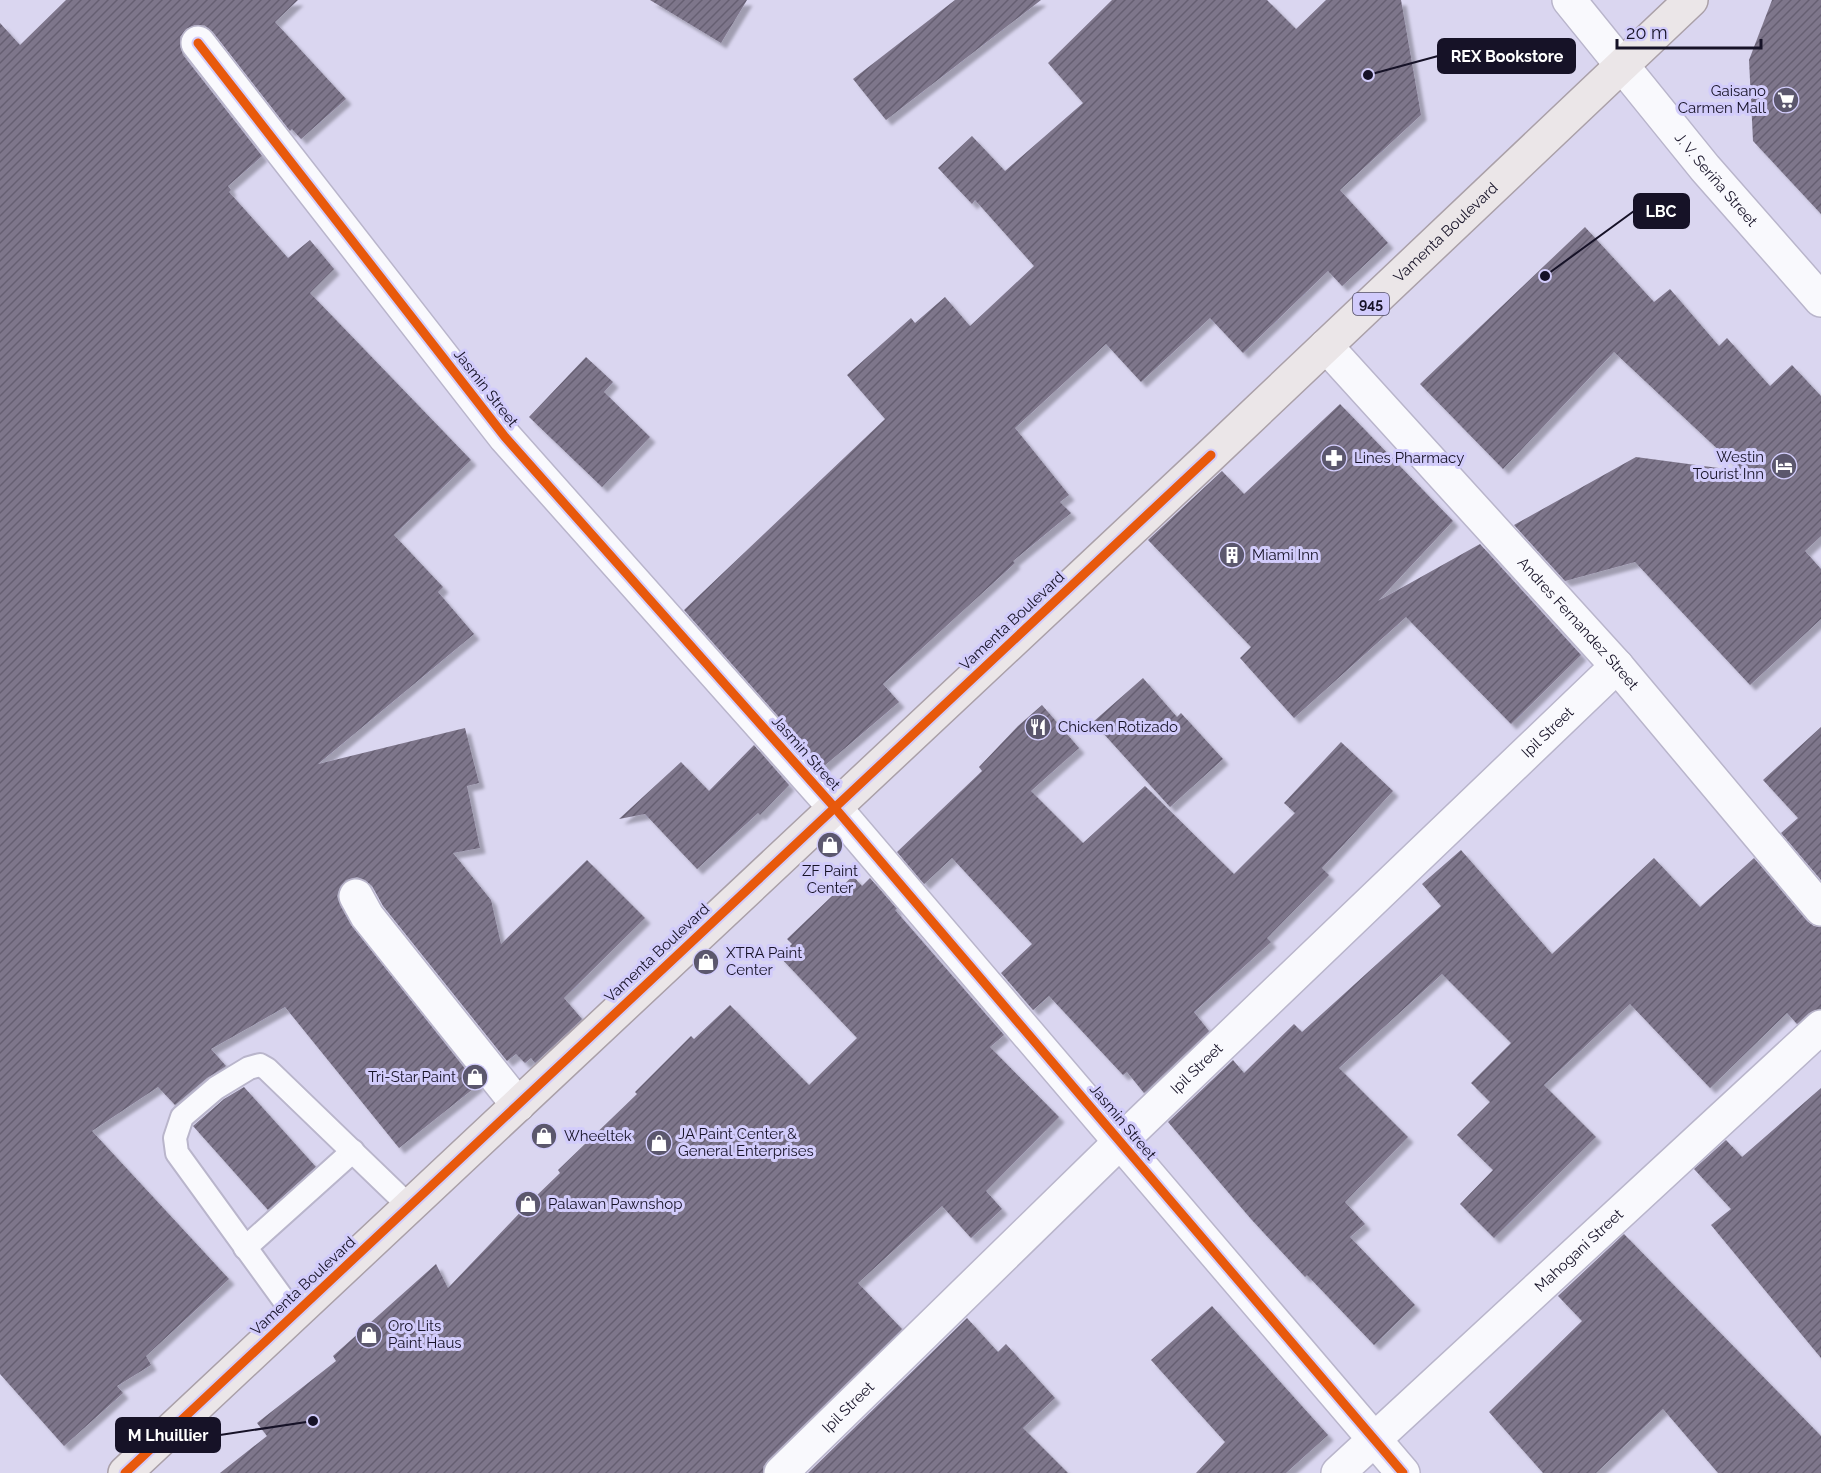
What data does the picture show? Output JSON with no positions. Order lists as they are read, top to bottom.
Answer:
{
  "streets": {
    "main road": ["Vamenta Boulevard", "945"],
    "street": [
      "J. V. Seriña Street",
      "Jasmin Street",
      "Andres Fernandez Street",
      "Ipil Street",
      "Mahogani Street"
    ]
  },
  "crossings": [
    ["J. V. Seriña Street", "Vamenta Boulevard"],
    ["Vamenta Boulevard", "Jasmin Street"],
    ["Vamenta Boulevard", "Andres Fernandez Street"],
    ["Jasmin Street", "Ipil Street"],
    ["Jasmin Street", "Mahogani Street"],
    ["Andres Fernandez Street", "Ipil Street"]
  ],
  "places": {
    "other": ["REX Bookstore", "LBC", "M Lhuillier"],
    "supermarket": ["Gaisano Carmen Mall"],
    "pharmacy": ["Lines Pharmacy"],
    "hotel": ["Westin Tourist Inn"],
    "building": ["Miami Inn"],
    "restaurant": ["Chicken Rotizado"],
    "shop": [
      "ZF Paint Center",
      "XTRA Paint Center",
      "Tri-Star Paint",
      "Wheeltek",
      "JA Paint Center & General Enterprises",
      "Palawan Pawnshop",
      "Oro Lits Paint Haus"
    ]
  },
  "scale_bar": "20 m"
}
